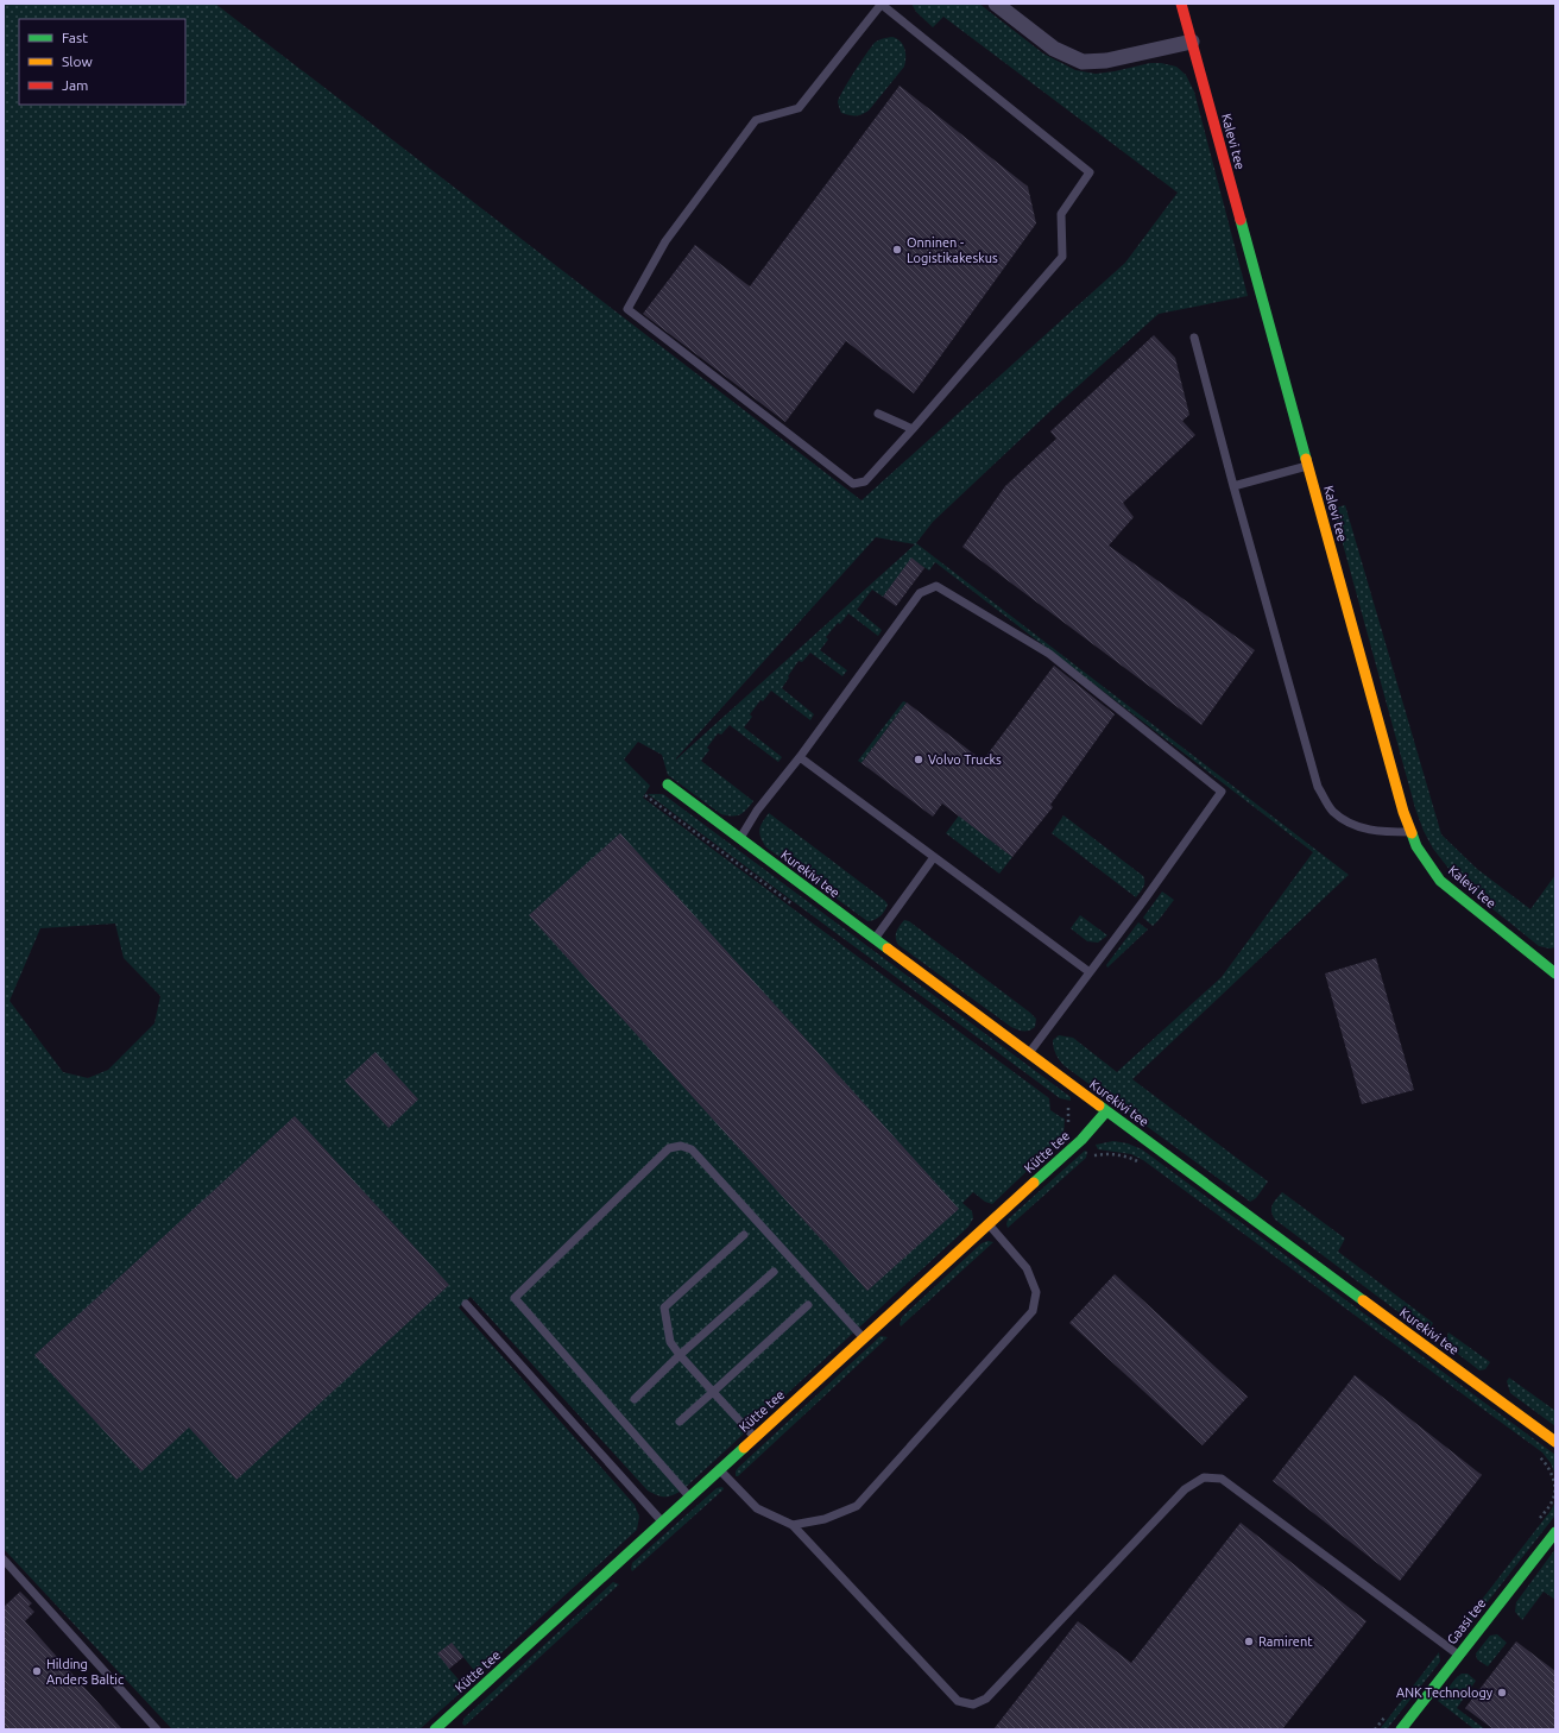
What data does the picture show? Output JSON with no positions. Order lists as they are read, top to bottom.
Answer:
{
  "streets": {
    "street": [
      "Kalevi tee",
      "Kurekivi tee",
      "Kütte tee",
      "Gaasi tee"
    ]
  },
  "crossings": [
    ["Kurekivi tee", "Kütte tee"]
  ],
  "places": [
    "Onninen - Logistikakeskus",
    "Volvo Trucks",
    "Ramirent",
    "Hilding Anders Baltic",
    "ANK Technology"
  ],
  "legend": ["Fast", "Slow", "Jam"]
}
